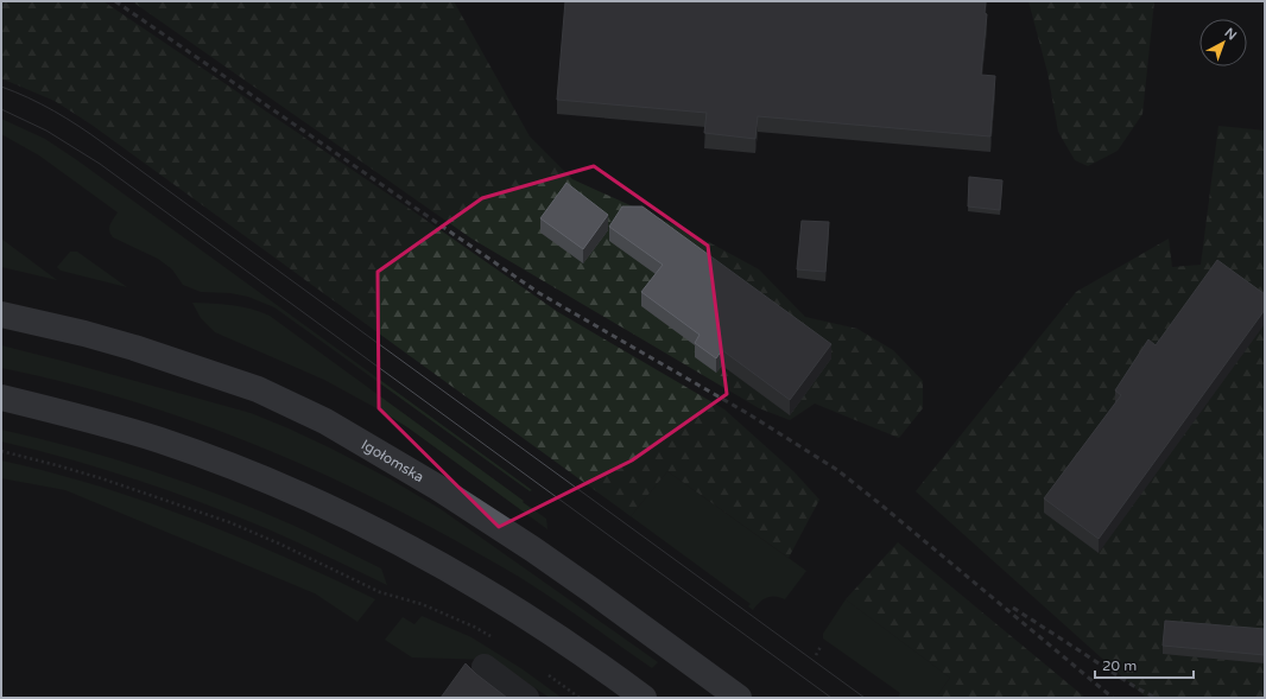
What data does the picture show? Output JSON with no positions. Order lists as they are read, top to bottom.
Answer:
{
  "streets": {
    "main road": ["Igołomska"]
  },
  "scale_bar": "20 m",
  "north": "top right"
}
